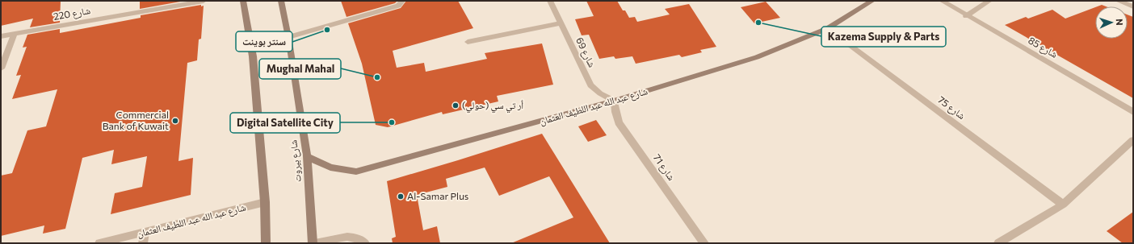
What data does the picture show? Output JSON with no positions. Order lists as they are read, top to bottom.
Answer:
{
  "streets": {
    "main road": ["شارع عبد الله عبد اللطيف العثمان", "شارع بيروت"],
    "street": [
      "شارع 220",
      "شارع 85",
      "شارع 69",
      "شارع 75",
      "شارع 71"
    ]
  },
  "crossings": [
    ["شارع 69", "شارع عبد الله عبد اللطيف العثمان"],
    ["شارع 69", "شارع 71"],
    ["شارع عبد الله عبد اللطيف العثمان", "شارع 75"],
    ["شارع عبد الله عبد اللطيف العثمان", "شارع بيروت"],
    ["شارع عبد الله عبد اللطيف العثمان", "شارع 71"]
  ],
  "places": [
    "Kazema Supply & Parts",
    "سنتر بوينت",
    "Mughal Mahal",
    "أر تي سي (حولي)",
    "Commercial Bank of Kuwait",
    "Digital Satellite City",
    "Al-Samar Plus"
  ],
  "north": "right"
}
